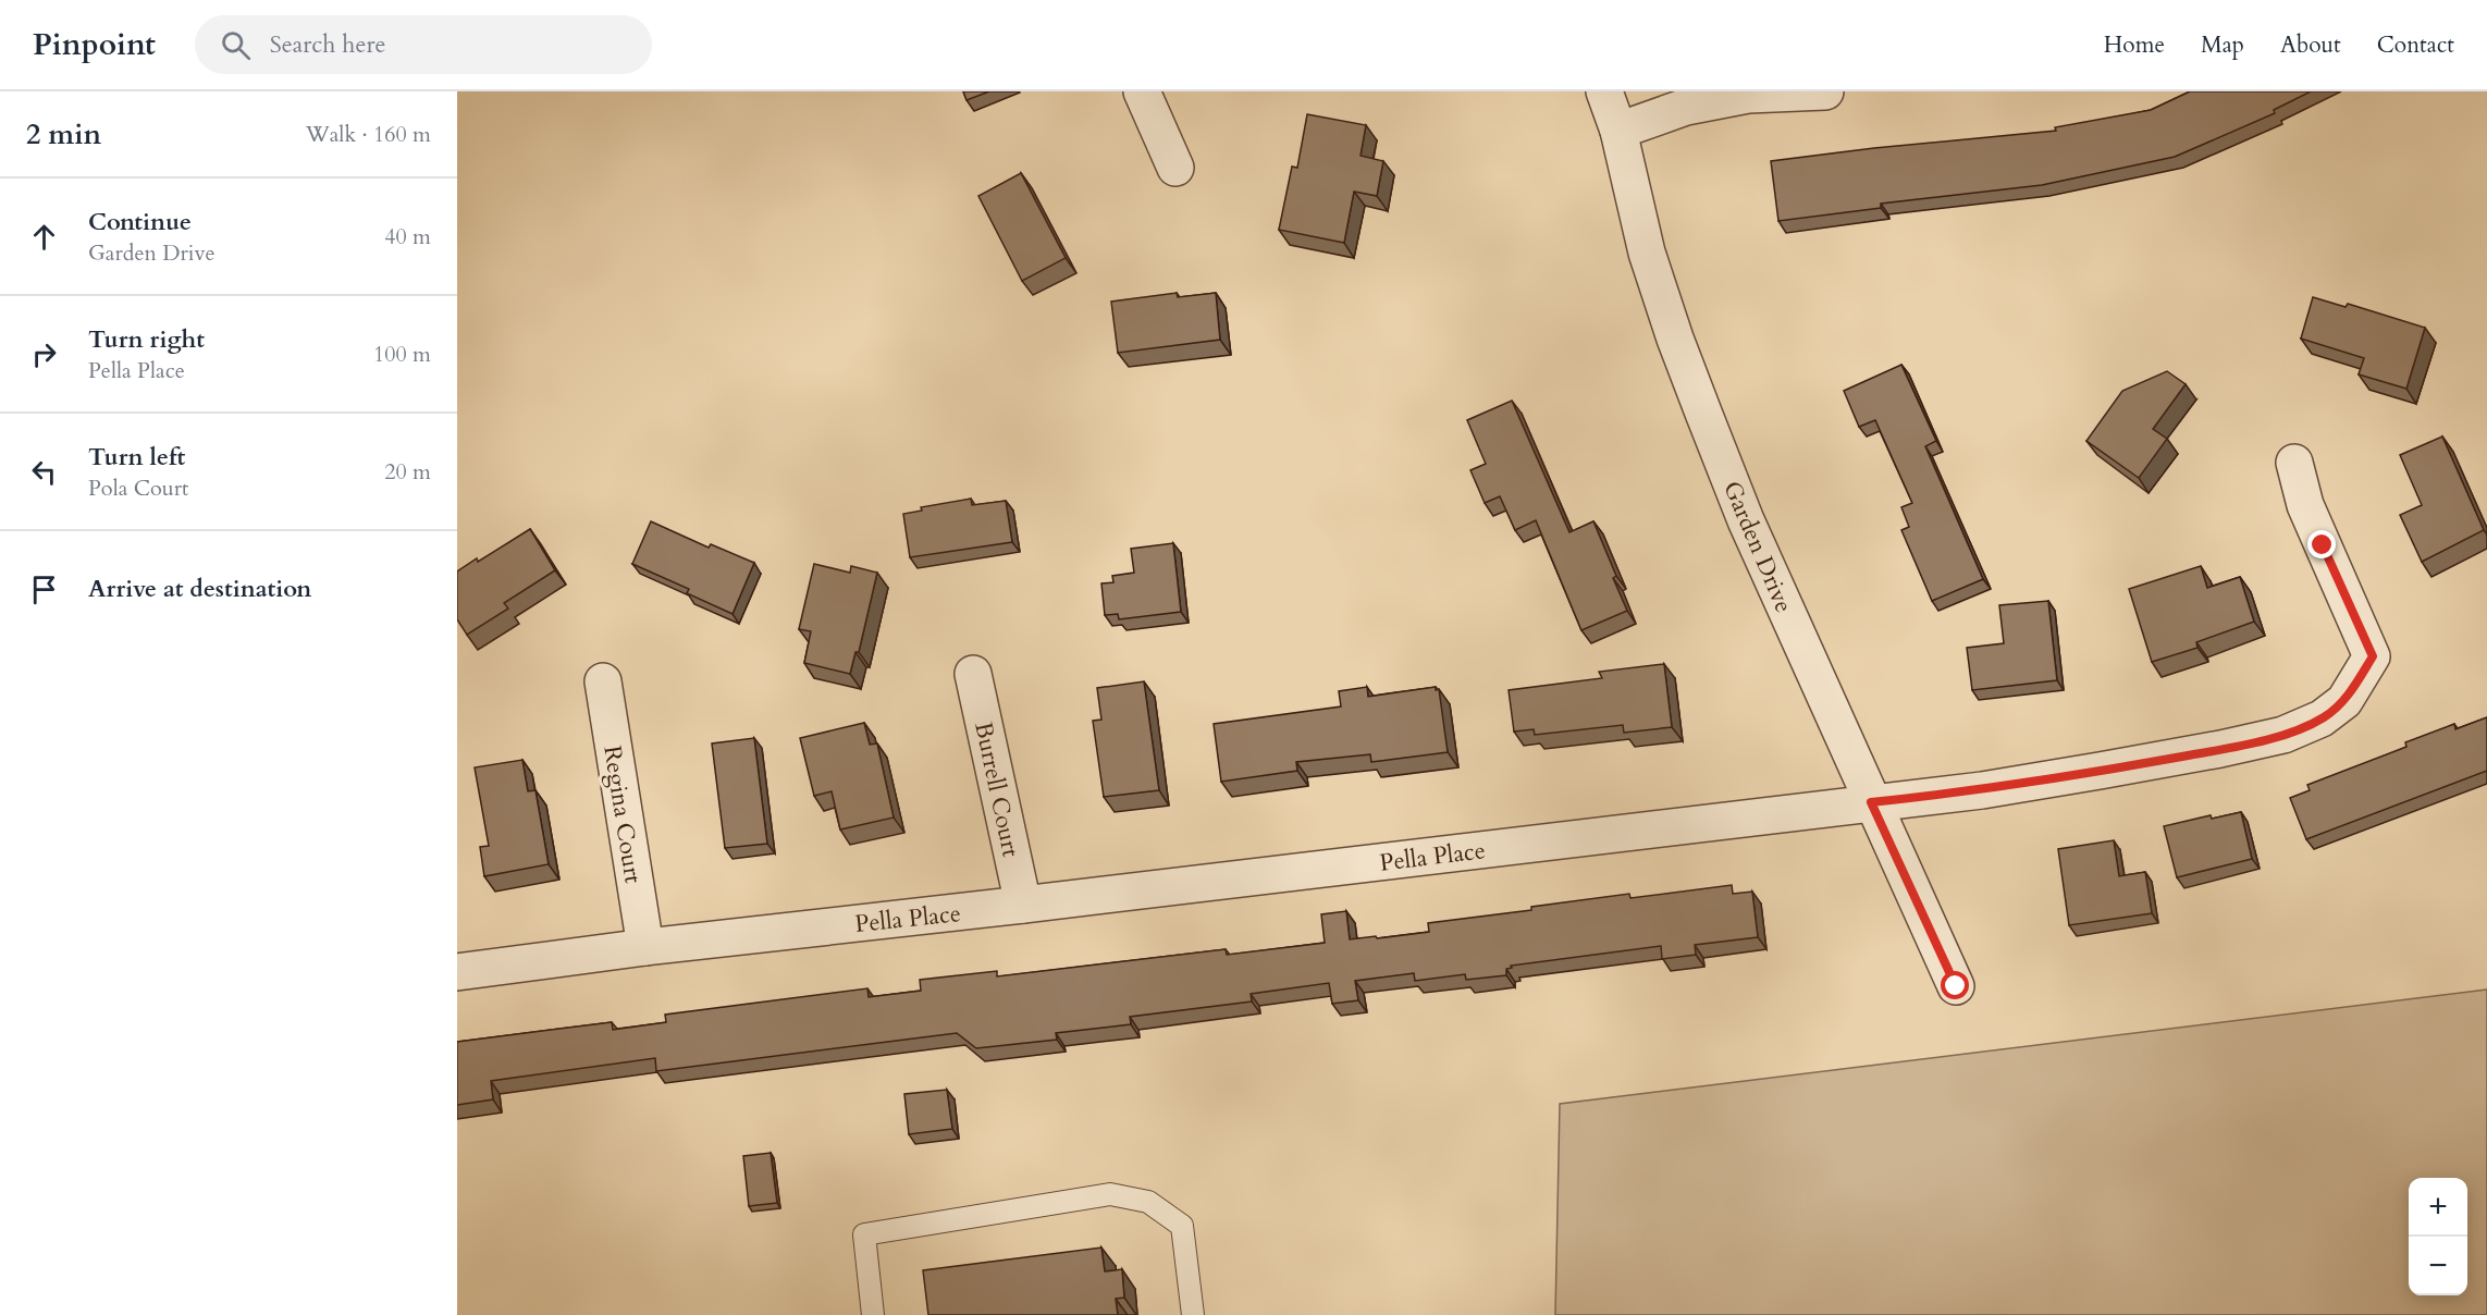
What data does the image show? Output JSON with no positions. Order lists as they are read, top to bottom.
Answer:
{
  "streets": {
    "street": [
      "Garden Drive",
      "Burrell Court",
      "Regina Court",
      "Pella Place"
    ]
  },
  "crossings": [
    ["Garden Drive", "Pella Place"],
    ["Burrell Court", "Pella Place"],
    ["Regina Court", "Pella Place"]
  ],
  "page": {
    "header": "Pinpoint",
    "search": "Search here",
    "nav": [
      "Home",
      "Map",
      "About",
      "Contact"
    ],
    "heading": ["2 min", "Walk · 160 m"],
    "list": [
      ["Continue", "Garden Drive", "40 m"],
      ["Turn right", "Pella Place", "100 m"],
      ["Turn left", "Pola Court", "20 m"],
      "Arrive at destination"
    ],
    "map_buttons": ["+", "−"]
  }
}
